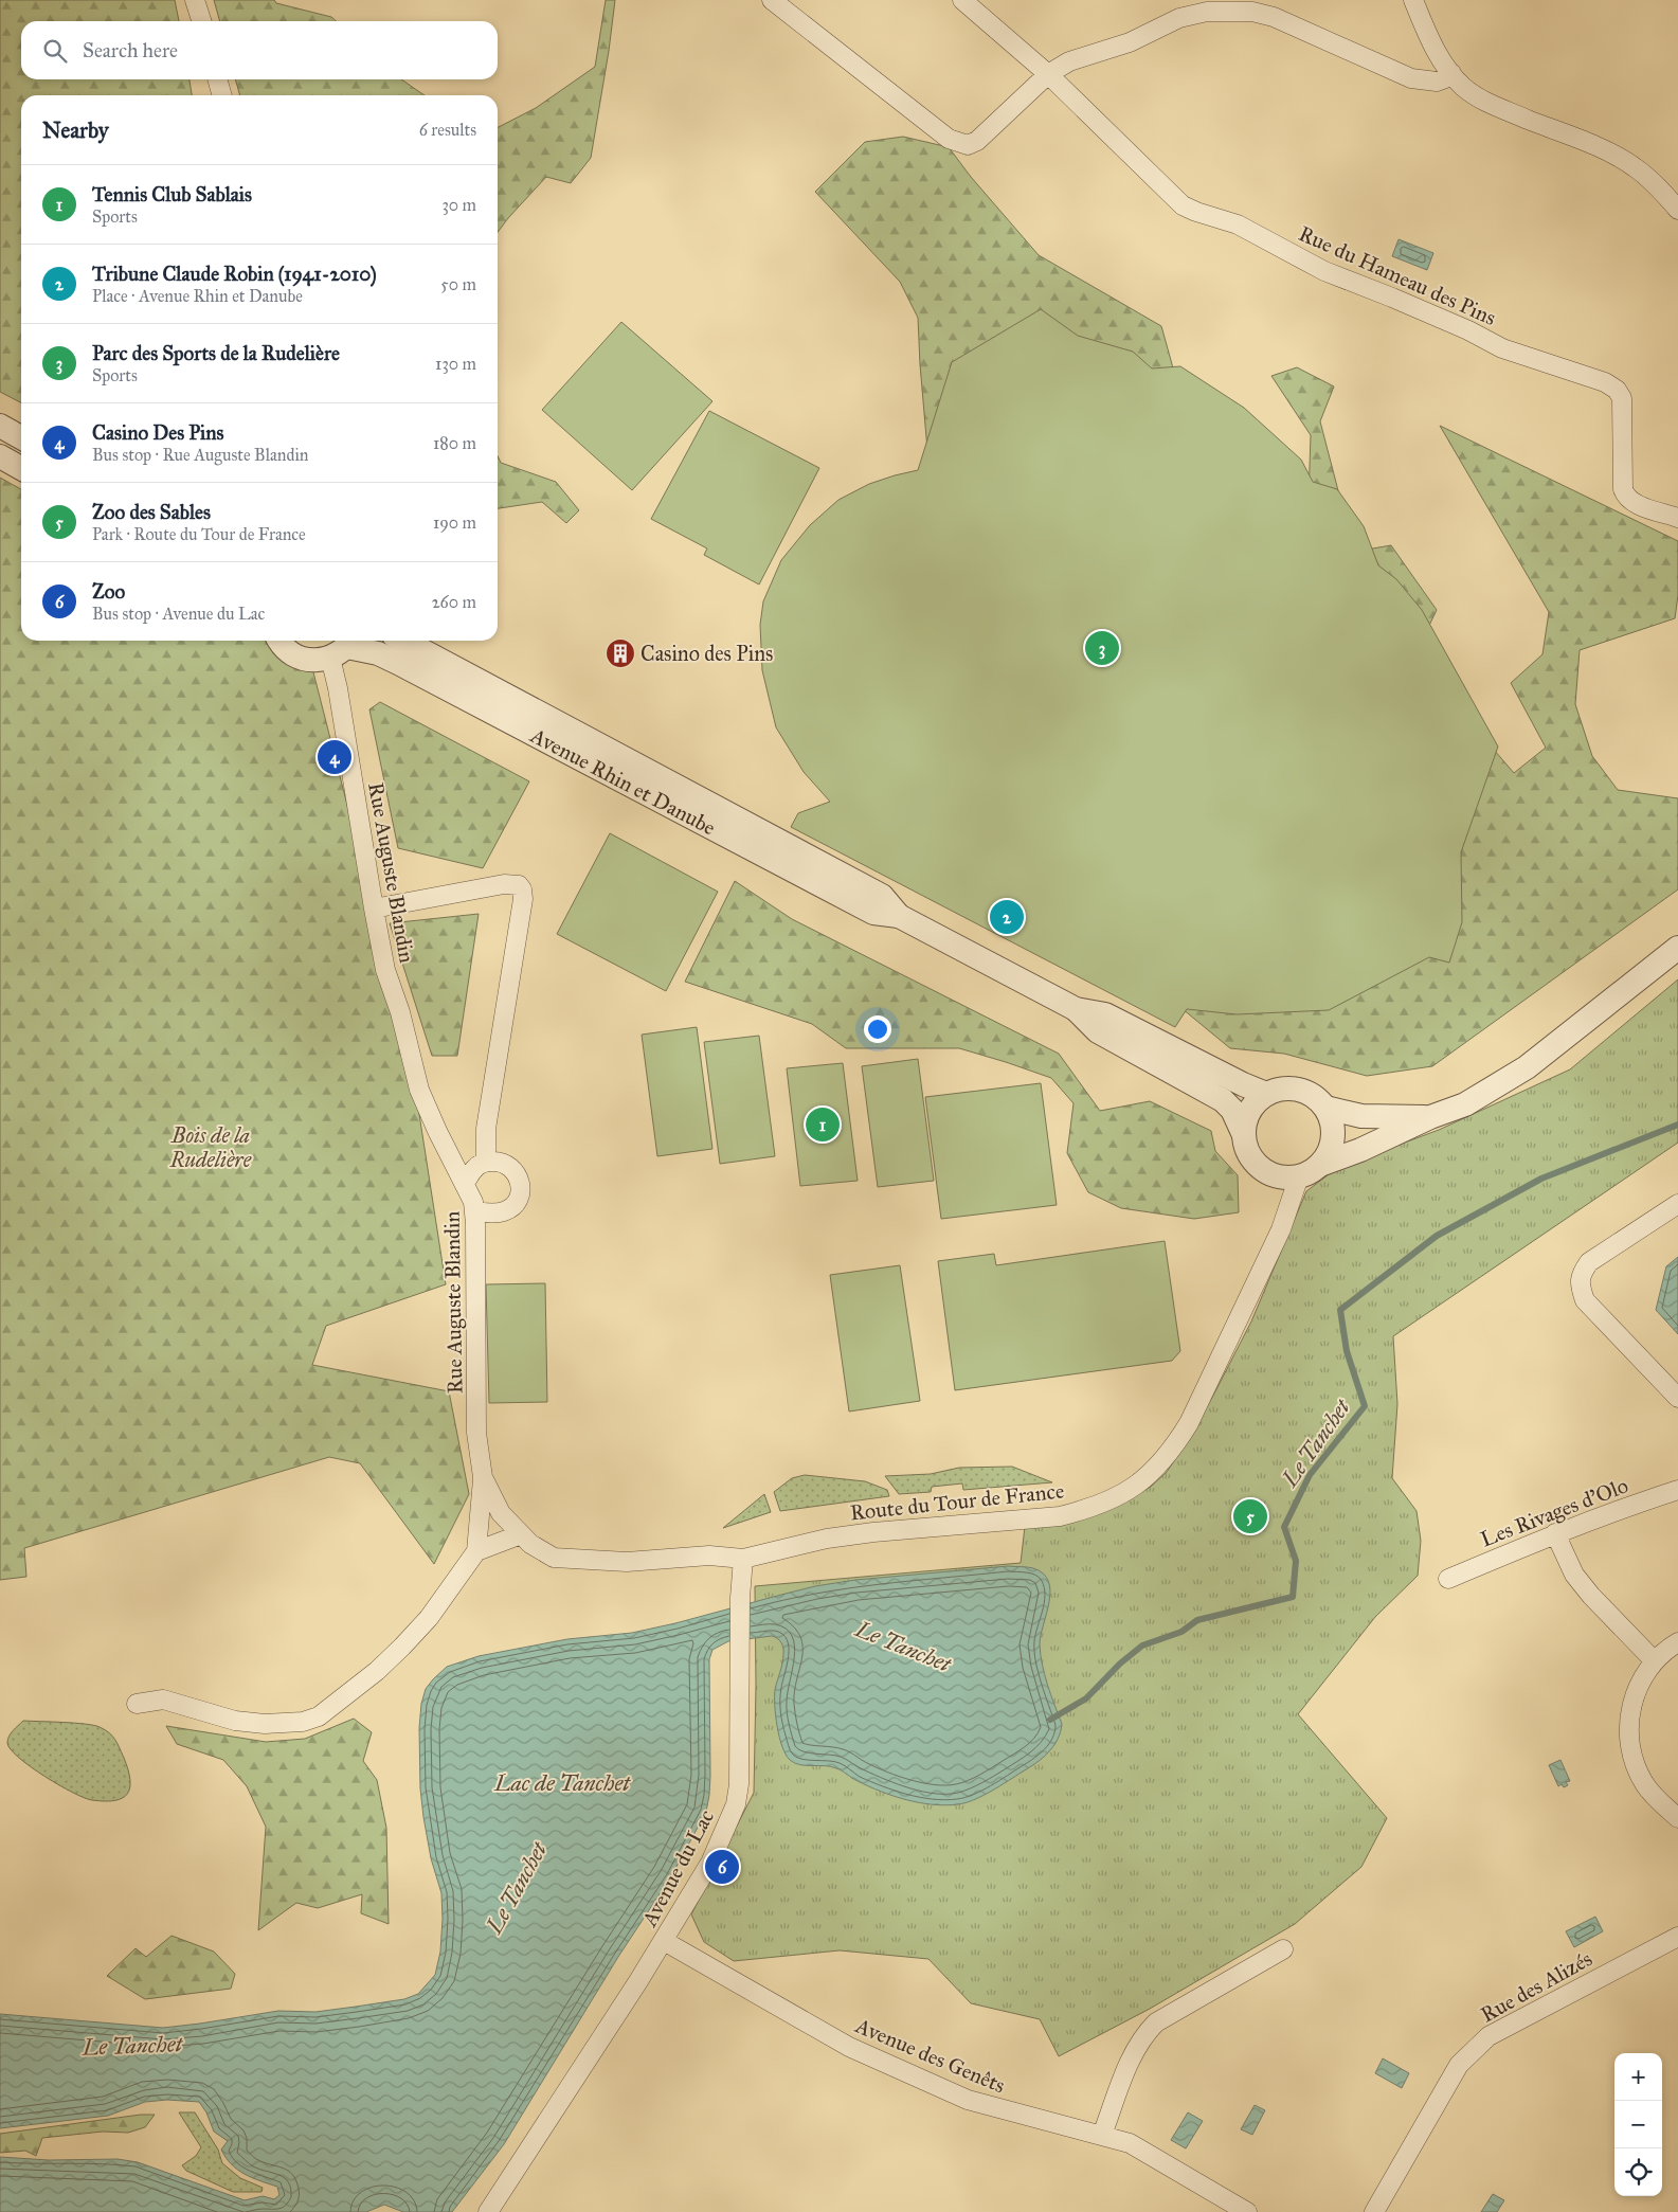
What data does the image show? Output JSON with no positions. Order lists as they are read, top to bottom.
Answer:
{
  "streets": {
    "street": [
      "Rue du Hameau des Pins",
      "Avenue Rhin et Danube",
      "Rue Auguste Blandin",
      "Route du Tour de France",
      "Les Rivages d'Olo",
      "Avenue du Lac",
      "Rue des Alizés",
      "Avenue des Genêts"
    ]
  },
  "crossings": [
    ["Avenue Rhin et Danube", "Rue Auguste Blandin"],
    ["Avenue Rhin et Danube", "Route du Tour de France"],
    ["Rue Auguste Blandin", "Route du Tour de France"],
    ["Rue Auguste Blandin", "Avenue du Lac"],
    ["Route du Tour de France", "Avenue du Lac"],
    ["Avenue du Lac", "Avenue des Genêts"]
  ],
  "water": ["Le Tanchet", "Lac de Tanchet"],
  "parks": ["Bois de la Rudelière"],
  "places": {
    "building": ["Casino des Pins"]
  },
  "page": {
    "search": "Search here",
    "heading": ["Nearby", "6 results"],
    "list": [
      {
        "mark": "1",
        "name": "Tennis Club Sablais",
        "note": "Sports",
        "value": "30 m"
      },
      {
        "mark": "2",
        "name": "Tribune Claude Robin (1941-2010)",
        "note": "Place · Avenue Rhin et Danube",
        "value": "50 m"
      },
      {
        "mark": "3",
        "name": "Parc des Sports de la Rudelière",
        "note": "Sports",
        "value": "130 m"
      },
      {
        "mark": "4",
        "name": "Casino Des Pins",
        "note": "Bus stop · Rue Auguste Blandin",
        "value": "180 m"
      },
      {
        "mark": "5",
        "name": "Zoo des Sables",
        "note": "Park · Route du Tour de France",
        "value": "190 m"
      },
      {
        "mark": "6",
        "name": "Zoo",
        "note": "Bus stop · Avenue du Lac",
        "value": "260 m"
      }
    ],
    "pins": [
      "3",
      "4",
      "2",
      "1",
      "5",
      "6"
    ],
    "map_buttons": ["+", "−"]
  }
}
